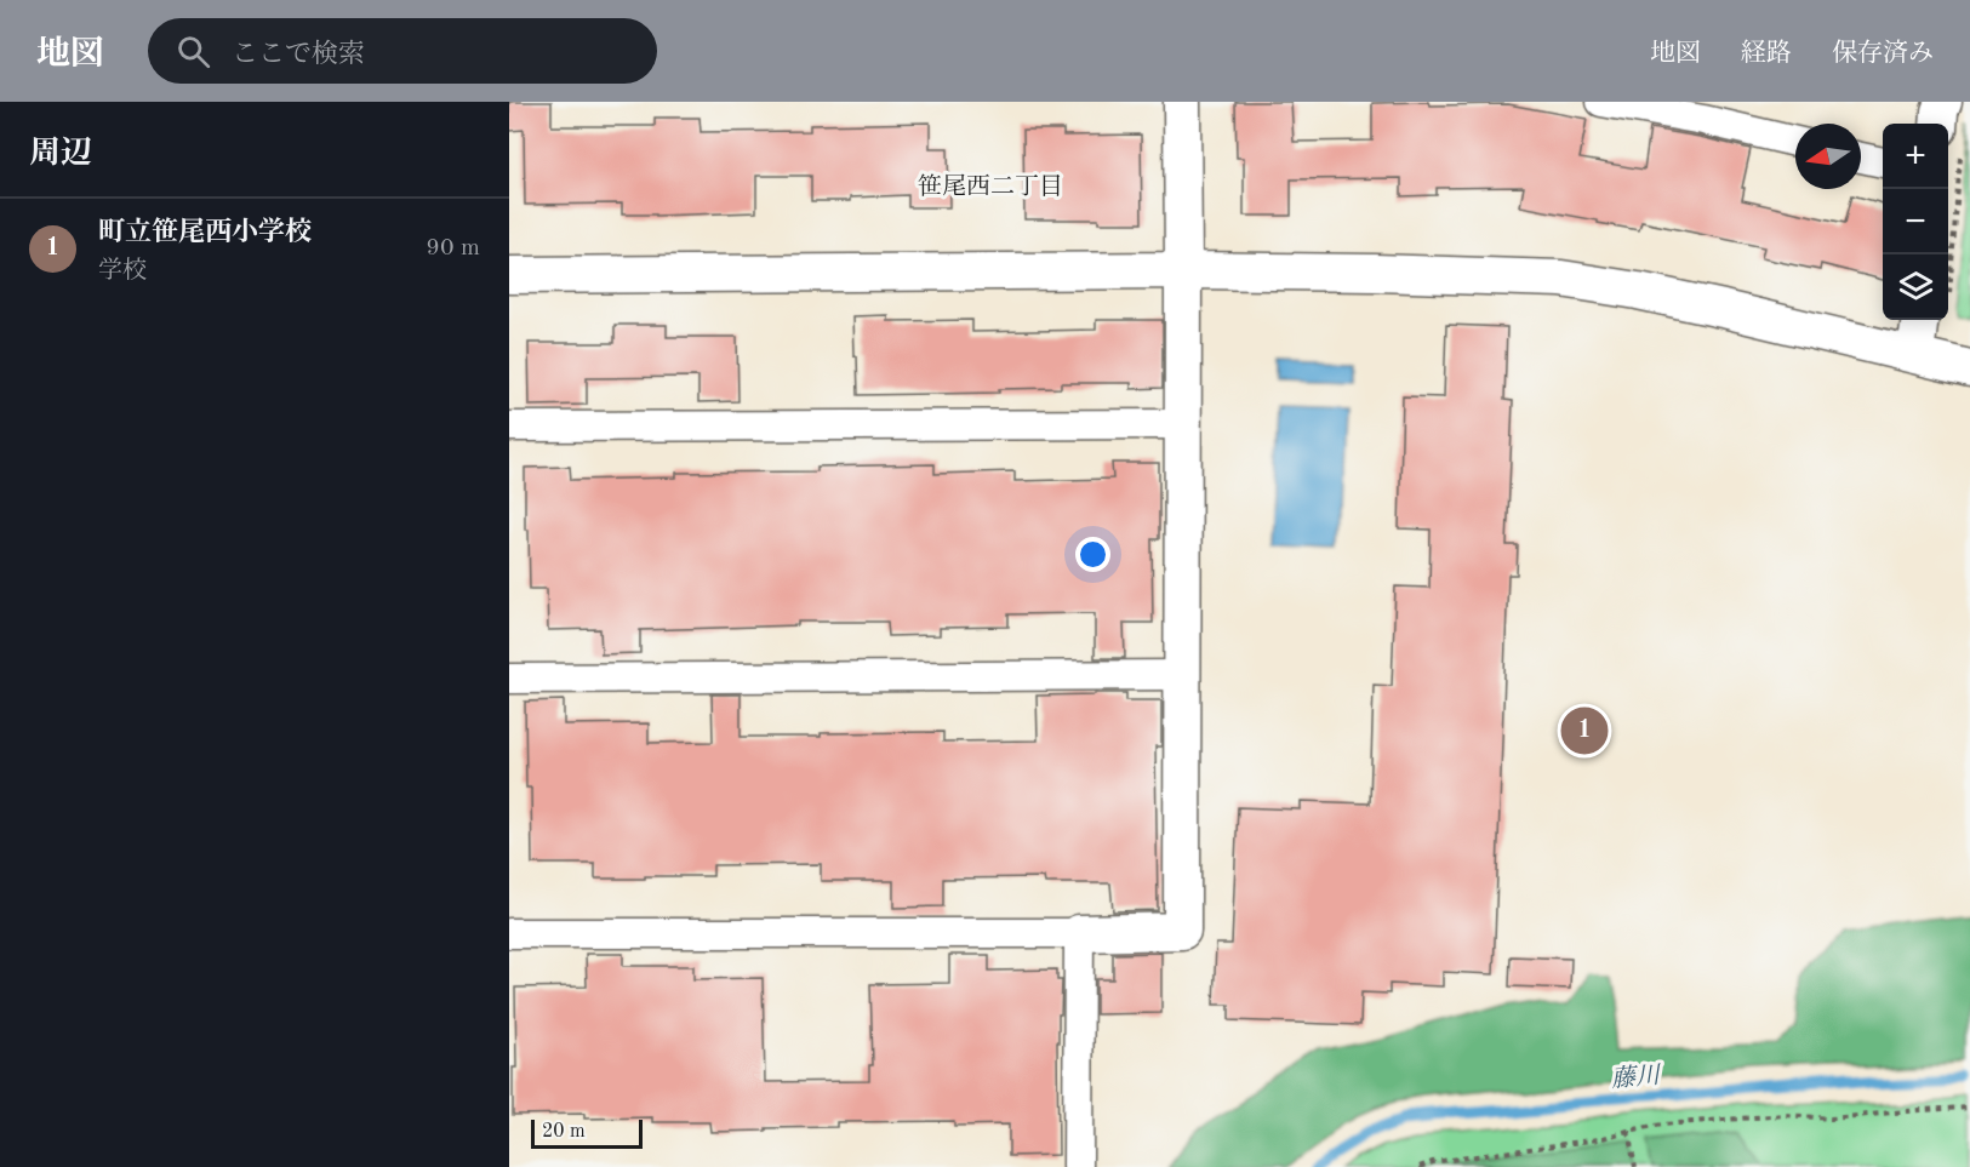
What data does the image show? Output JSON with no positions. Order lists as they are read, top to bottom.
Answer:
{
  "districts": ["笹尾西二丁目"],
  "water": ["藤川"],
  "scale_bar": "20 m",
  "north": "left",
  "page": {
    "header": "地図",
    "search": "ここで検索",
    "nav": ["地図", "経路", "保存済み"],
    "heading": "周辺",
    "map_buttons": ["+", "−"],
    "list": [
      {
        "mark": "1",
        "name": "町立笹尾西小学校",
        "note": "学校",
        "value": "90 m"
      }
    ],
    "pins": "1",
    "scale": "20 m"
  }
}
